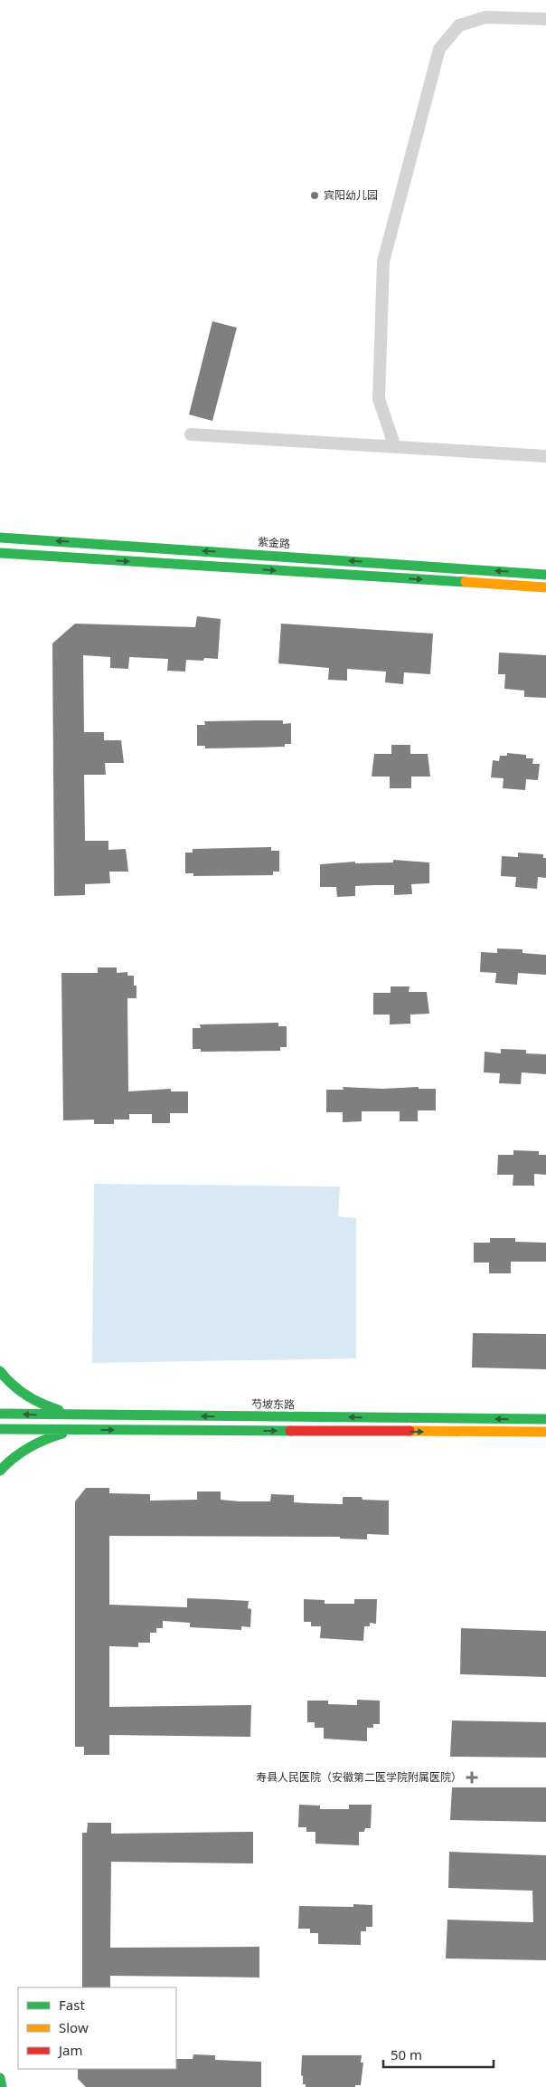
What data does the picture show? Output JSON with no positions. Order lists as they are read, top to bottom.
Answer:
{
  "streets": {
    "street": ["紫金路", "芍坡东路"]
  },
  "places": {
    "other": ["宾阳幼儿园"],
    "health": ["寿县人民医院（安徽第二医学院附属医院）"]
  },
  "legend": ["Fast", "Slow", "Jam"],
  "scale_bar": "50 m"
}
